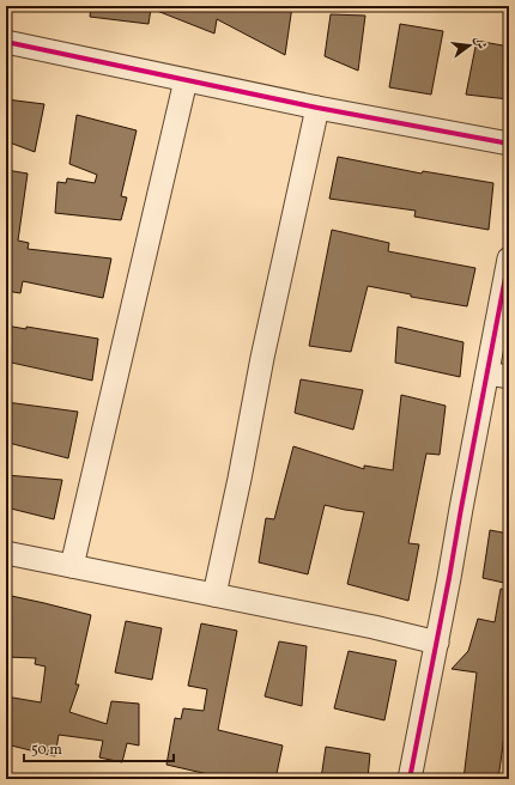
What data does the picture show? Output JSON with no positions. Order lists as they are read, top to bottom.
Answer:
{
  "scale_bar": "50 m",
  "north": "right"
}
